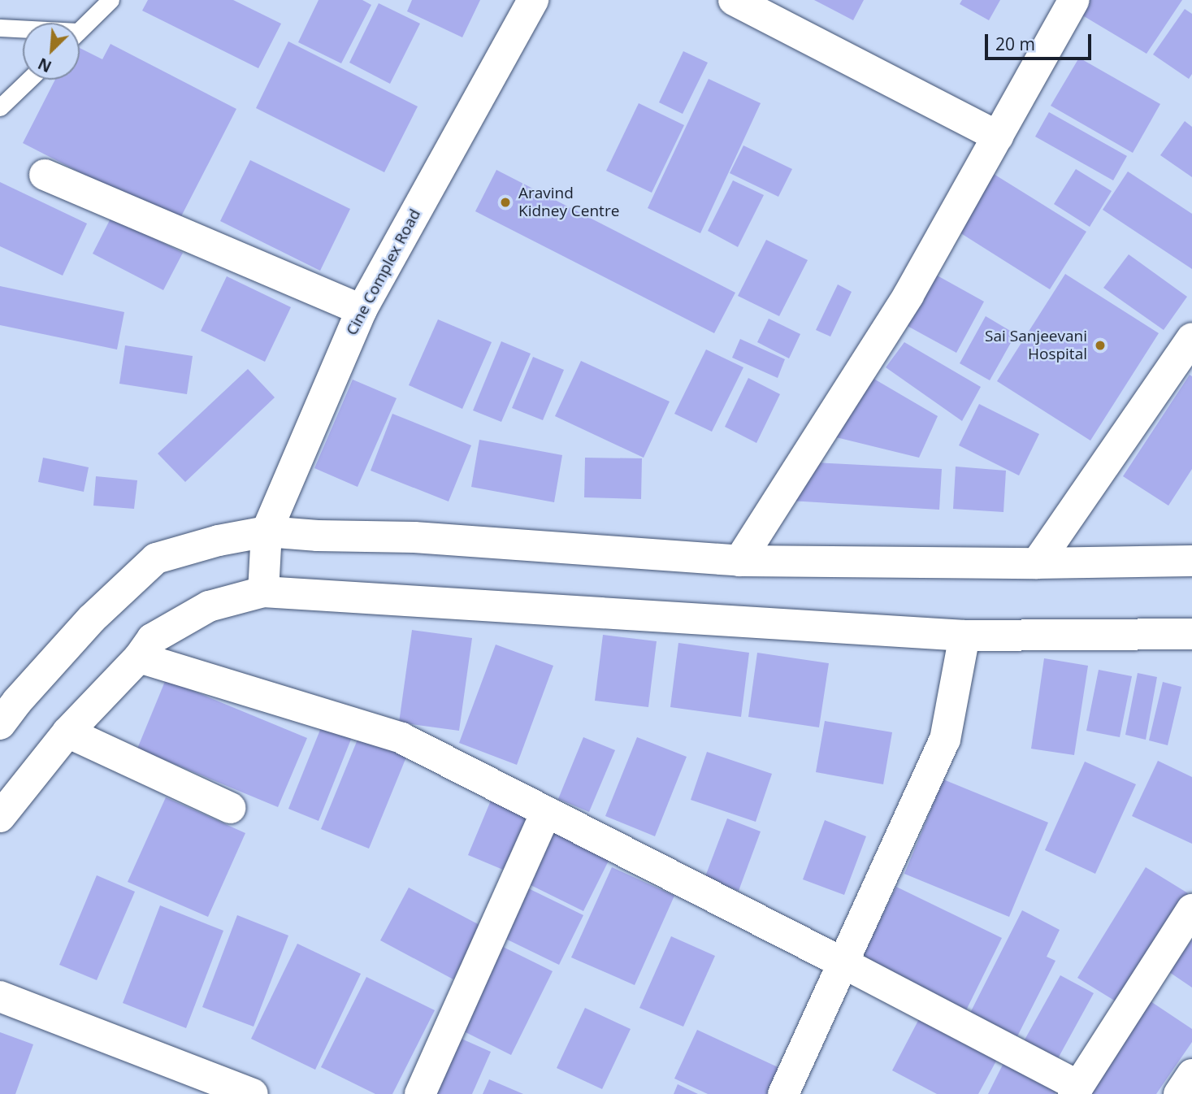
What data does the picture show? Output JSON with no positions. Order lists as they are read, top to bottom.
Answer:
{
  "streets": {
    "street": ["Cine Complex Road"]
  },
  "places": ["Aravind Kidney Centre", "Sai Sanjeevani Hospital"],
  "scale_bar": "20 m",
  "north": "bottom left"
}
